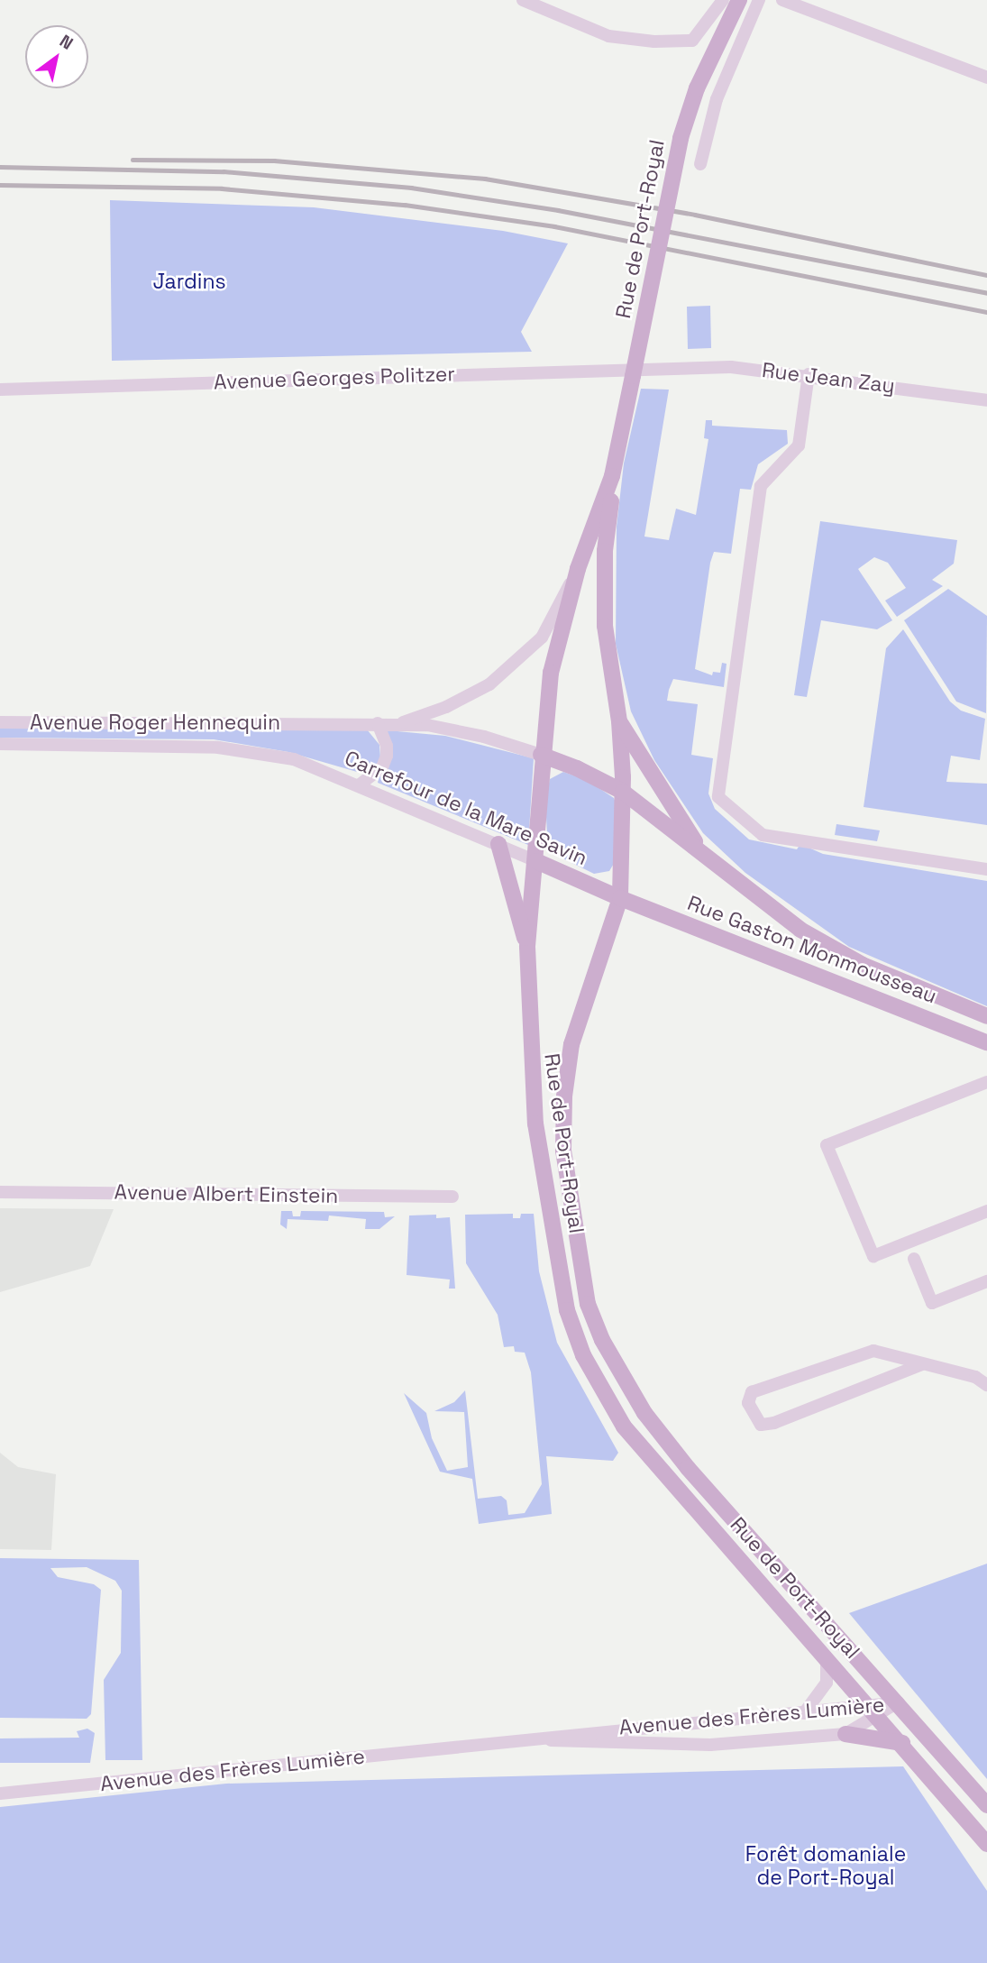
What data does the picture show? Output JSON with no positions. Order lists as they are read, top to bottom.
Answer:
{
  "streets": {
    "main road": ["Rue de Port-Royal", "Carrefour de la Mare Savin", "Rue Gaston Monmousseau"],
    "street": [
      "Avenue Georges Politzer",
      "Rue Jean Zay",
      "Avenue Roger Hennequin",
      "Avenue Albert Einstein",
      "Avenue des Frères Lumière"
    ]
  },
  "crossings": [
    ["Rue de Port-Royal", "Carrefour de la Mare Savin"],
    ["Rue de Port-Royal", "Rue Gaston Monmousseau"],
    ["Rue de Port-Royal", "Avenue des Frères Lumière"],
    ["Avenue Georges Politzer", "Rue Jean Zay"],
    ["Avenue Roger Hennequin", "Carrefour de la Mare Savin"],
    ["Carrefour de la Mare Savin", "Rue Gaston Monmousseau"]
  ],
  "parks": ["Jardins", "Forêt domaniale de Port-Royal"],
  "north": "top right"
}
